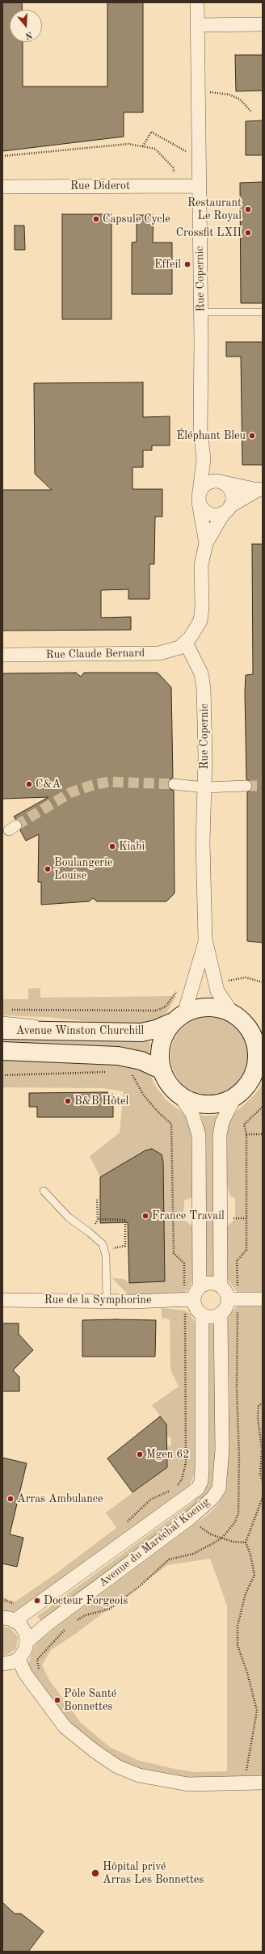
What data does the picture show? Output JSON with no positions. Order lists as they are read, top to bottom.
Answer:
{
  "streets": {
    "main road": ["Avenue Winston Churchill"],
    "street": [
      "Rue Diderot",
      "Rue Copernic",
      "Rue Claude Bernard",
      "Rue de la Symphorine",
      "Avenue du Maréchal Koenig"
    ]
  },
  "crossings": [
    ["Rue Diderot", "Rue Copernic"],
    ["Rue Copernic", "Rue Claude Bernard"],
    ["Rue de la Symphorine", "Avenue du Maréchal Koenig"]
  ],
  "places": [
    "Restaurant Le Royal",
    "Capsule Cycle",
    "Crossfit LXII",
    "Effeil",
    "Éléphant Bleu",
    "C&A",
    "Kiabi",
    "Boulangerie Louise",
    "B&B Hôtel",
    "France Travail",
    "Mgen 62",
    "Arras Ambulance",
    "Docteur Forgeois",
    "Pôle Santé Bonnettes",
    "Hôpital privé Arras Les Bonnettes"
  ],
  "north": "bottom"
}
